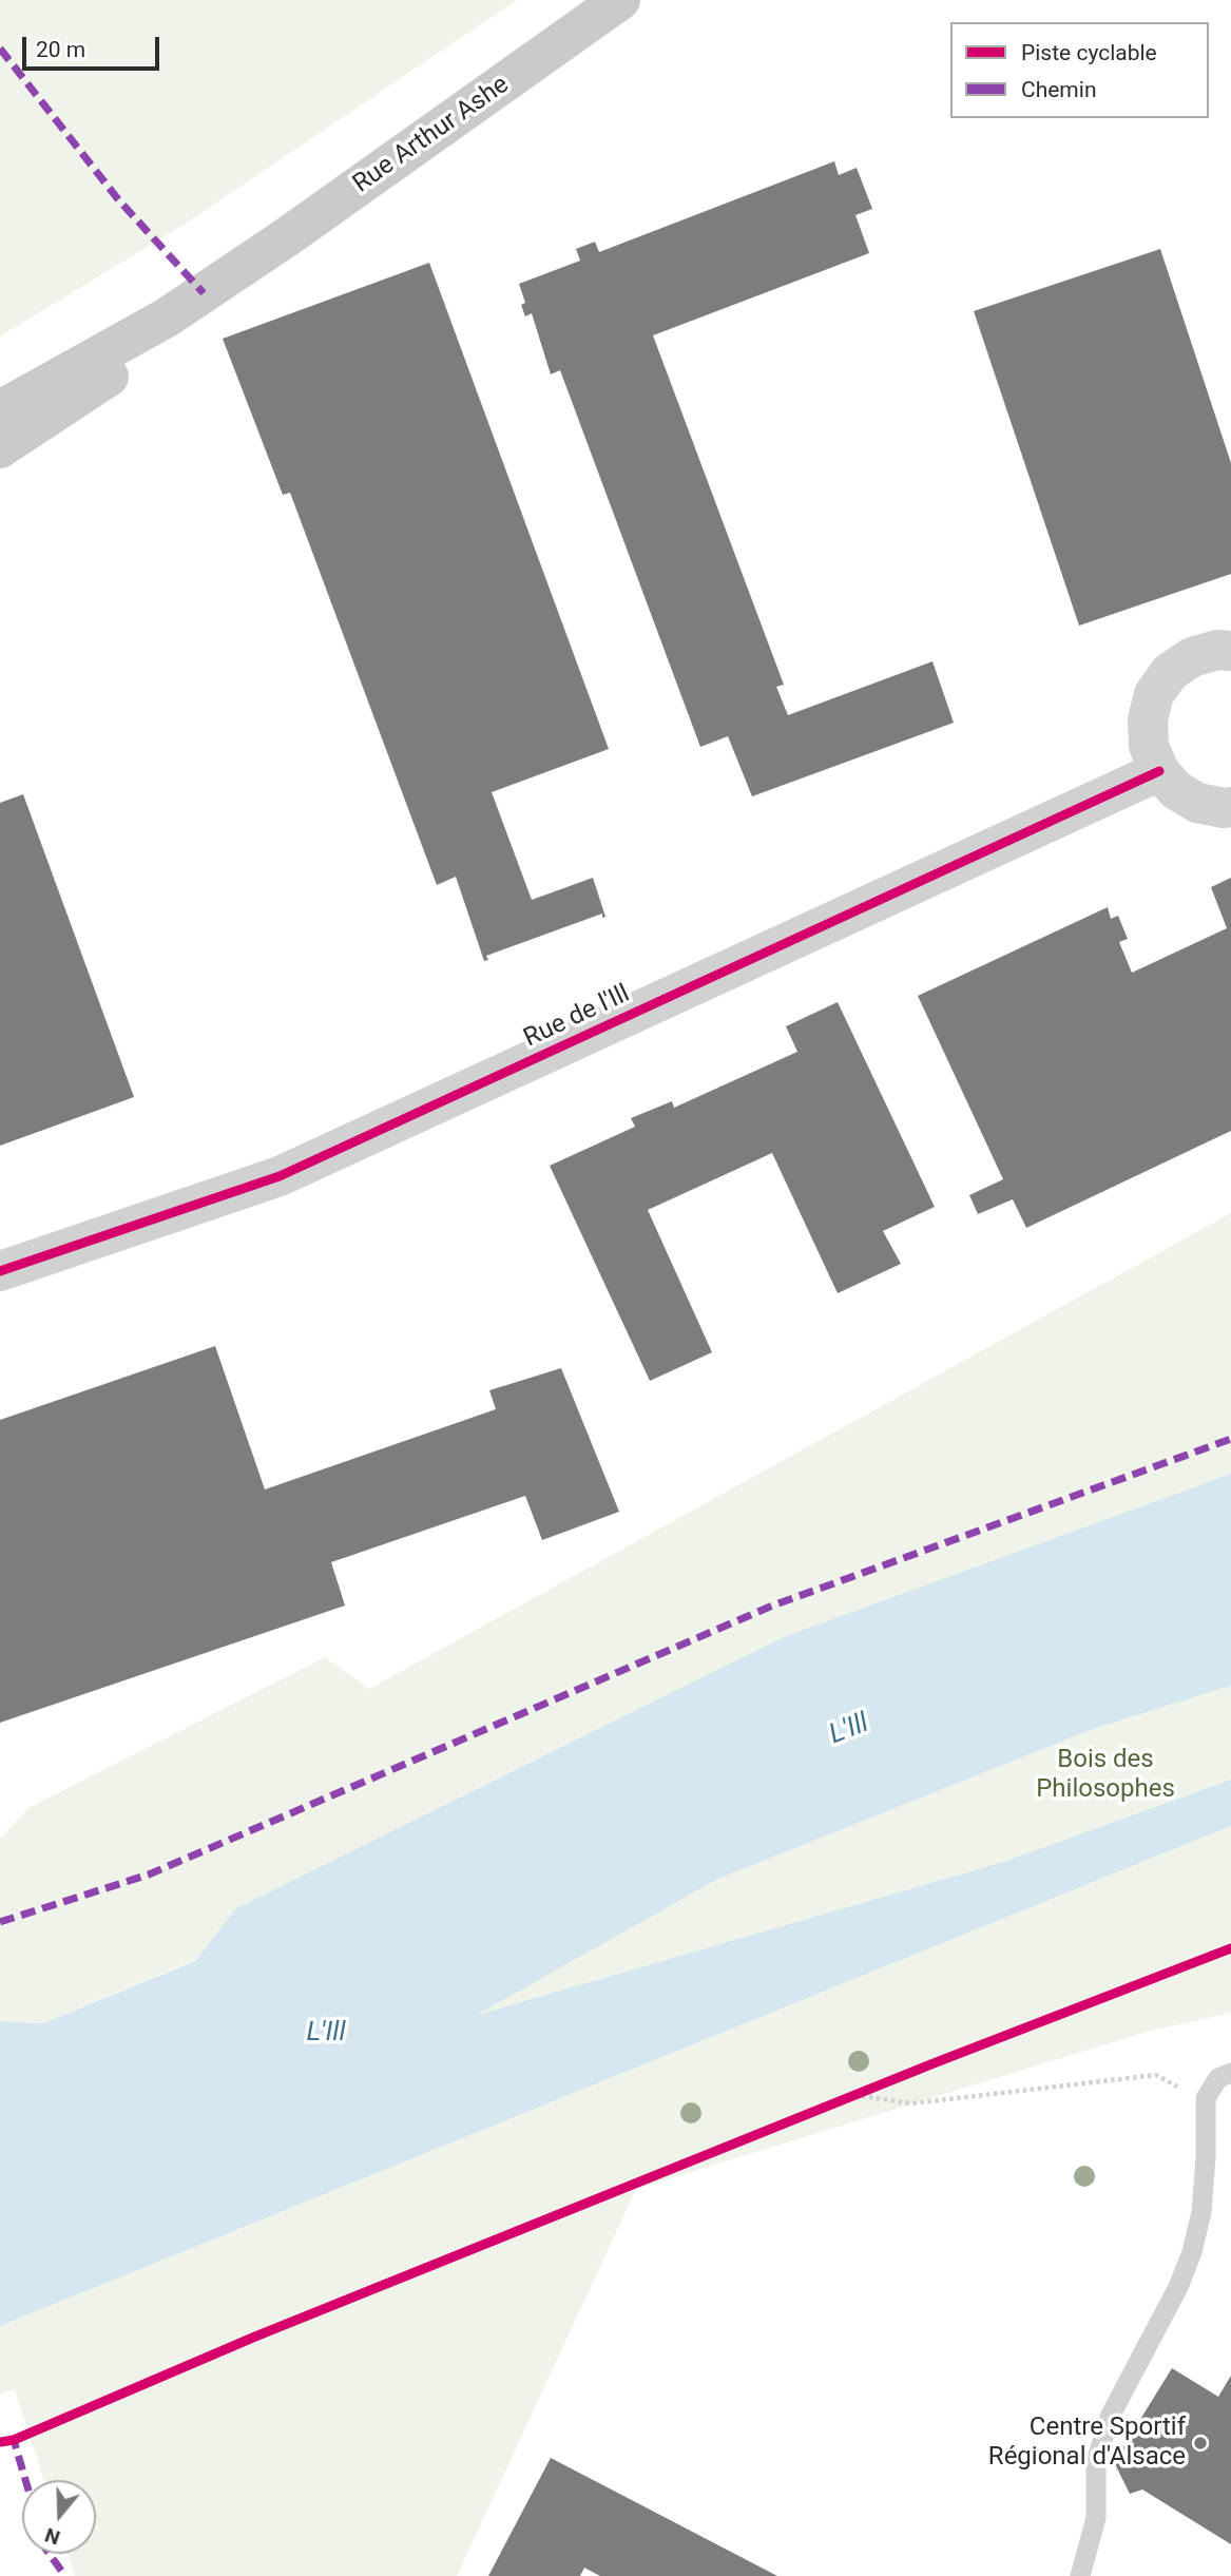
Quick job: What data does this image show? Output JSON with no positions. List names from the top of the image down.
{
  "streets": {
    "main road": ["Rue Arthur Ashe"],
    "street": ["Rue de l'Ill"]
  },
  "water": ["L'Ill"],
  "parks": ["Bois des Philosophes"],
  "places": ["Centre Sportif Régional d'Alsace"],
  "legend": ["Piste cyclable", "Chemin"],
  "scale_bar": "20 m",
  "north": "bottom"
}
